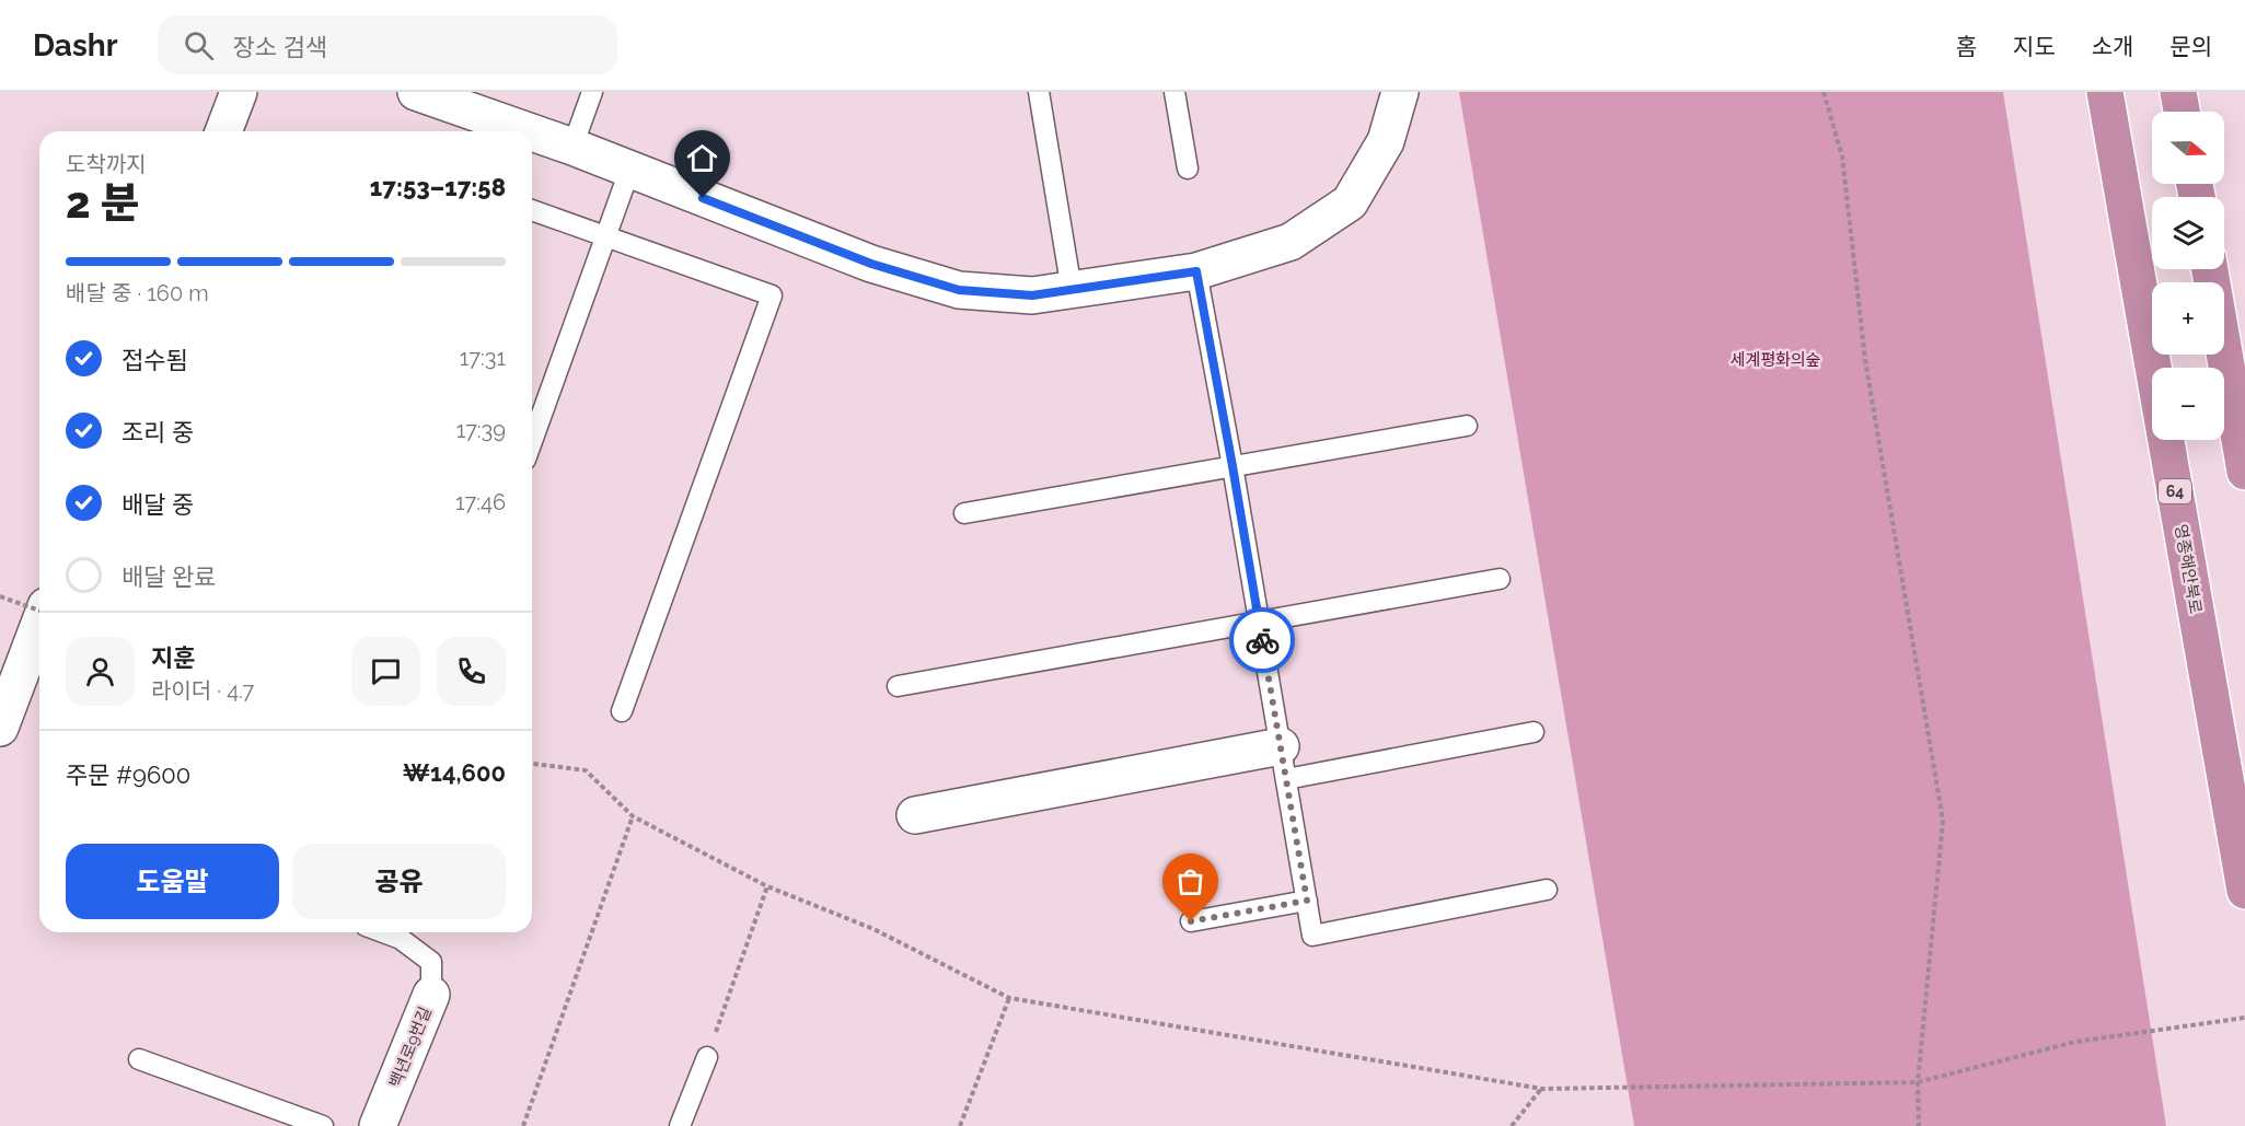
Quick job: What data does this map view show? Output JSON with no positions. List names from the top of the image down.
{
  "streets": {
    "highway": ["64", "영종해안북로"],
    "street": ["백년로9번길"]
  },
  "parks": ["세계평화의숲"],
  "north": "right",
  "page": {
    "header": "Dashr",
    "search": "장소 검색",
    "nav": [
      "홈",
      "지도",
      "소개",
      "문의"
    ],
    "map_buttons": ["+", "−"],
    "heading": ["2 분", "도착까지", "17:53–17:58"],
    "panel": [
      "지훈",
      "라이더 · 4.7",
      "주문 #9600",
      "₩14,600"
    ],
    "bar": "배달 중 · 160 m",
    "list": [
      ["접수됨", "17:31"],
      ["조리 중", "17:39"],
      ["배달 중", "17:46"],
      "배달 완료"
    ],
    "buttons": ["도움말", "공유"]
  }
}
